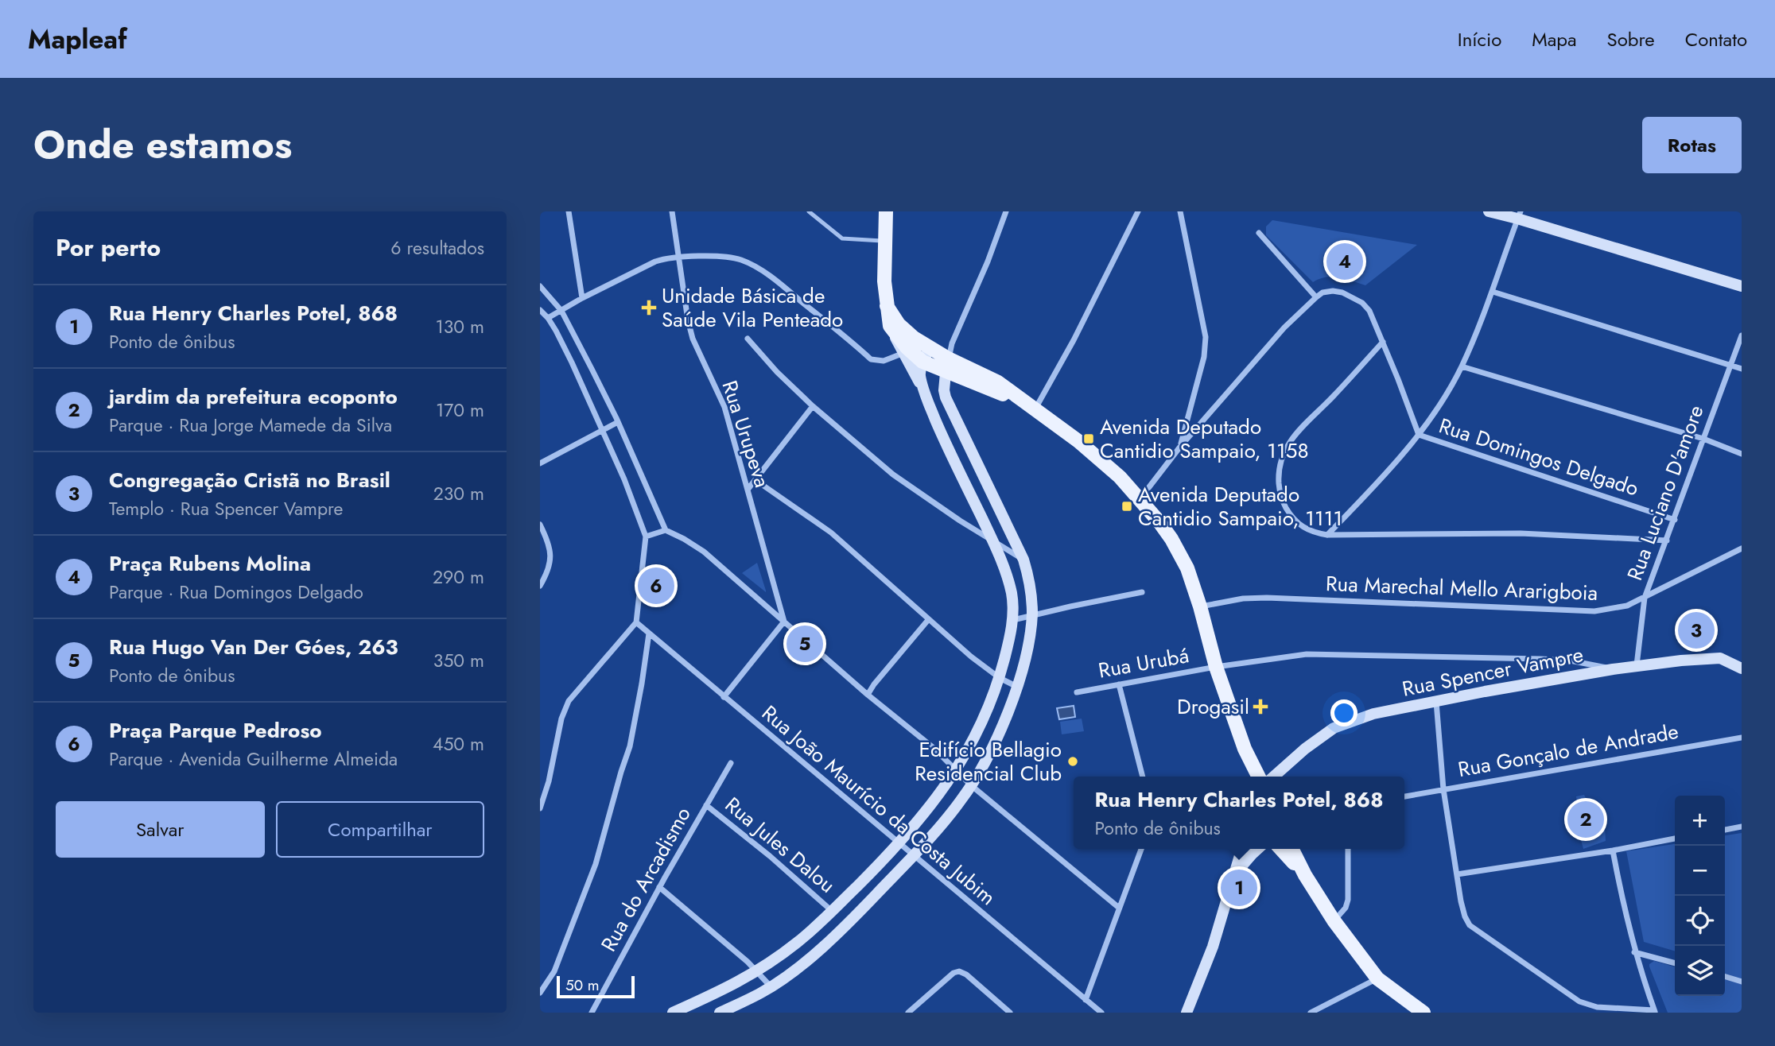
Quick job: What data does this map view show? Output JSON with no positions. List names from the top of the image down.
{
  "streets": {
    "main road": ["Rua Spencer Vampre"],
    "street": [
      "Rua Urupeva",
      "Rua Domingos Delgado",
      "Rua Luciano D'amore",
      "Rua Marechal Mello Ararigboia",
      "Rua Urubá",
      "Rua Gonçalo de Andrade",
      "Rua João Maurício da Costa Jubim",
      "Rua Jules Dalou",
      "Rua do Arcadismo"
    ]
  },
  "crossings": [
    ["Rua Domingos Delgado", "Rua Luciano D'amore"],
    ["Rua Luciano D'amore", "Rua Marechal Mello Ararigboia"],
    ["Rua Luciano D'amore", "Rua Spencer Vampre"],
    ["Rua Urubá", "Rua Spencer Vampre"],
    ["Rua Jules Dalou", "Rua do Arcadismo"]
  ],
  "places": {
    "health": ["Unidade Básica de Saúde Vila Penteado", "Drogasil"],
    "transit": ["Avenida Deputado Cantidio Sampaio, 1158", "Avenida Deputado Cantidio Sampaio, 1111"],
    "other": ["Edifício Bellagio Residencial Club"]
  },
  "scale_bar": "50 m",
  "page": {
    "header": "Mapleaf",
    "nav": [
      "Início",
      "Mapa",
      "Sobre",
      "Contato"
    ],
    "title": "Onde estamos",
    "buttons": [
      "Rotas",
      ["Salvar", "Compartilhar"]
    ],
    "heading": ["Por perto", "6 resultados"],
    "pins": [
      "4",
      "6",
      "3",
      "5",
      "2",
      "1"
    ],
    "list": [
      {
        "mark": "1",
        "name": "Rua Henry Charles Potel, 868",
        "note": "Ponto de ônibus",
        "value": "130 m"
      },
      {
        "mark": "2",
        "name": "jardim da prefeitura ecoponto",
        "note": "Parque · Rua Jorge Mamede da Silva",
        "value": "170 m"
      },
      {
        "mark": "3",
        "name": "Congregação Cristã no Brasil",
        "note": "Templo · Rua Spencer Vampre",
        "value": "230 m"
      },
      {
        "mark": "4",
        "name": "Praça Rubens Molina",
        "note": "Parque · Rua Domingos Delgado",
        "value": "290 m"
      },
      {
        "mark": "5",
        "name": "Rua Hugo Van Der Góes, 263",
        "note": "Ponto de ônibus",
        "value": "350 m"
      },
      {
        "mark": "6",
        "name": "Praça Parque Pedroso",
        "note": "Parque · Avenida Guilherme Almeida",
        "value": "450 m"
      }
    ],
    "popup": ["Rua Henry Charles Potel, 868", "Ponto de ônibus"],
    "map_buttons": ["+", "−"],
    "scale": "50 m"
  }
}
